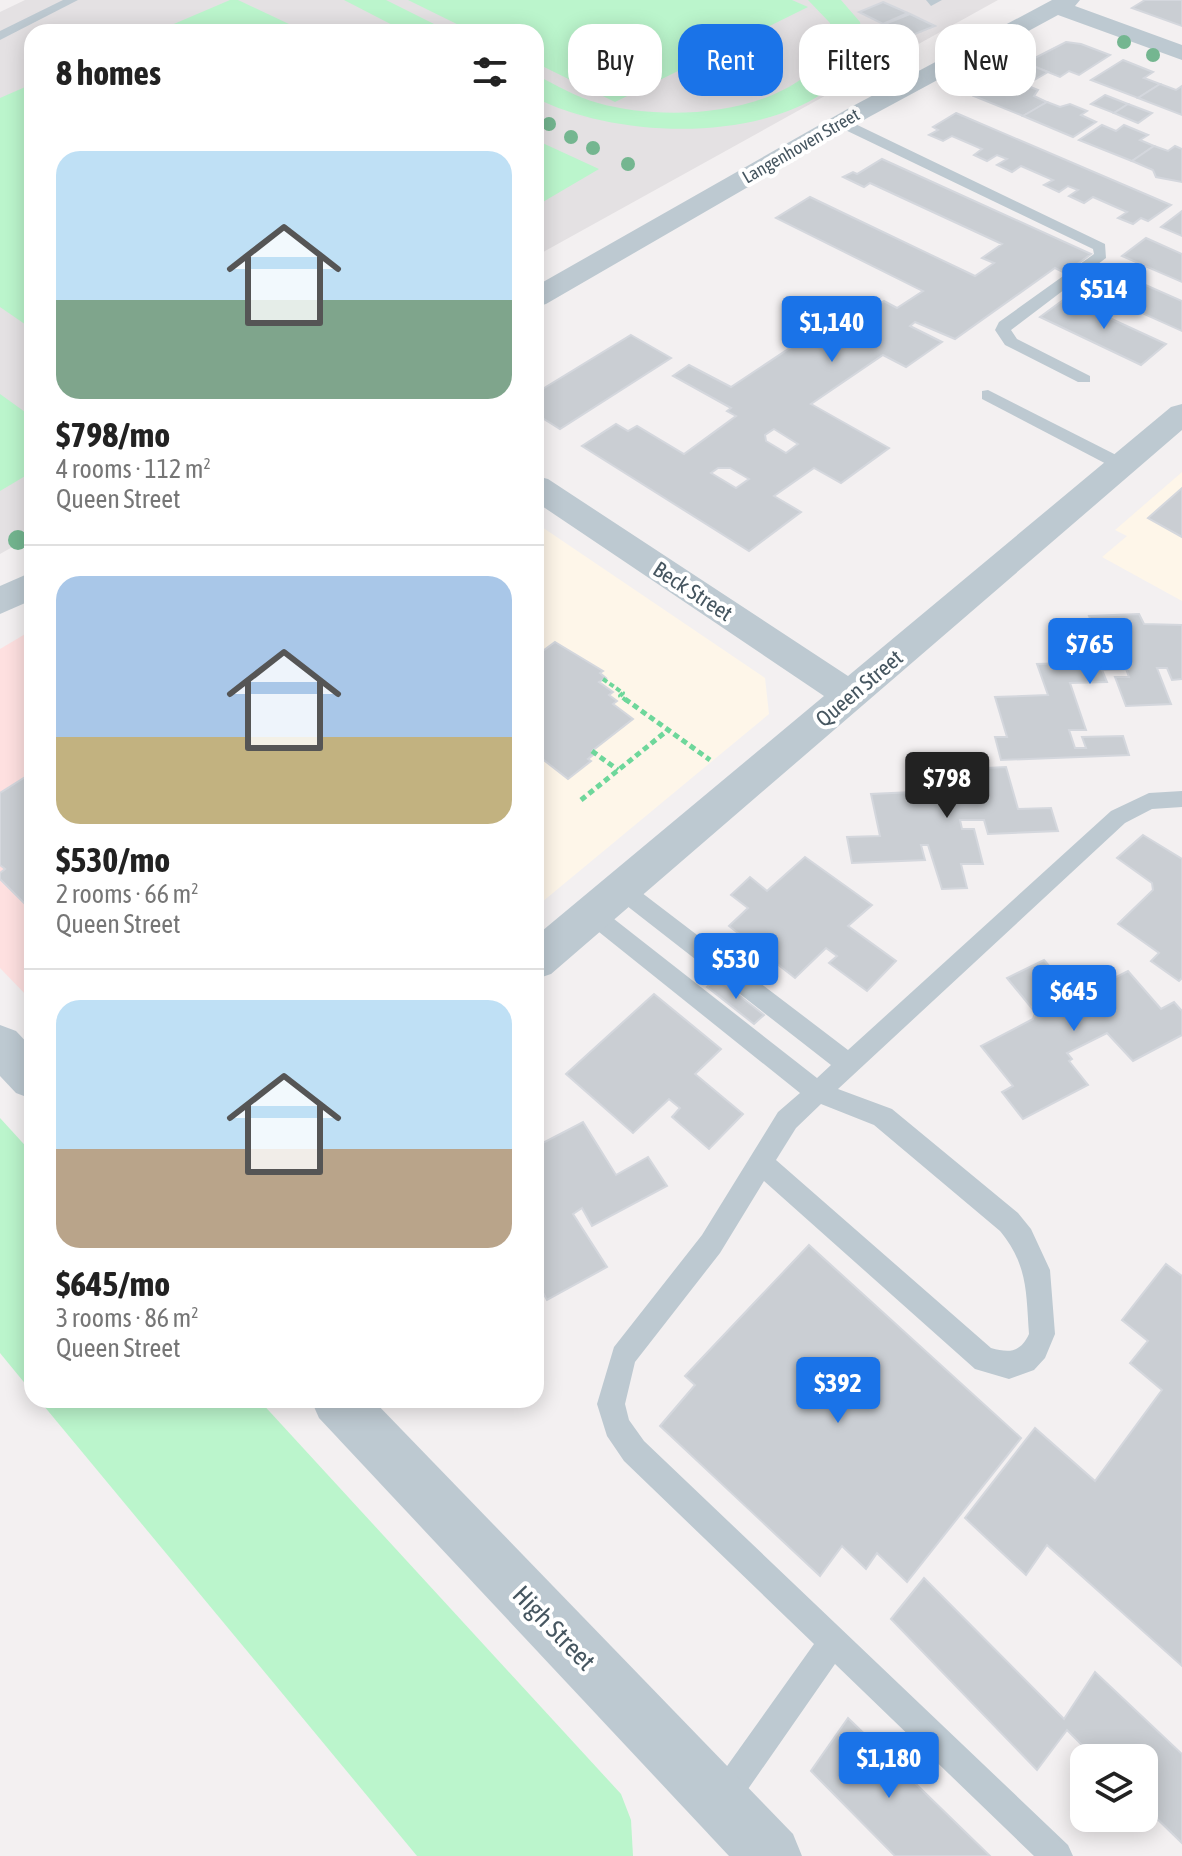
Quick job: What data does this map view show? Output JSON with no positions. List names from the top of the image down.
{
  "streets": {
    "street": [
      "Langenhoven Street",
      "Beck Street",
      "Queen Street",
      "High Street"
    ]
  },
  "crossings": [
    ["Beck Street", "Queen Street"]
  ],
  "page": {
    "chip": [
      "Buy",
      "Rent",
      "Filters",
      "New"
    ],
    "heading": "8 homes",
    "list": [
      {
        "name": "$798/mo",
        "note": "4 rooms · 112 m² · Queen Street"
      },
      {
        "name": "$530/mo",
        "note": "2 rooms · 66 m² · Queen Street"
      },
      {
        "name": "$645/mo",
        "note": "3 rooms · 86 m² · Queen Street"
      }
    ],
    "price": [
      "$514",
      "$1,140",
      "$765",
      "$798",
      "$530",
      "$645",
      "$392",
      "$1,180"
    ]
  }
}
